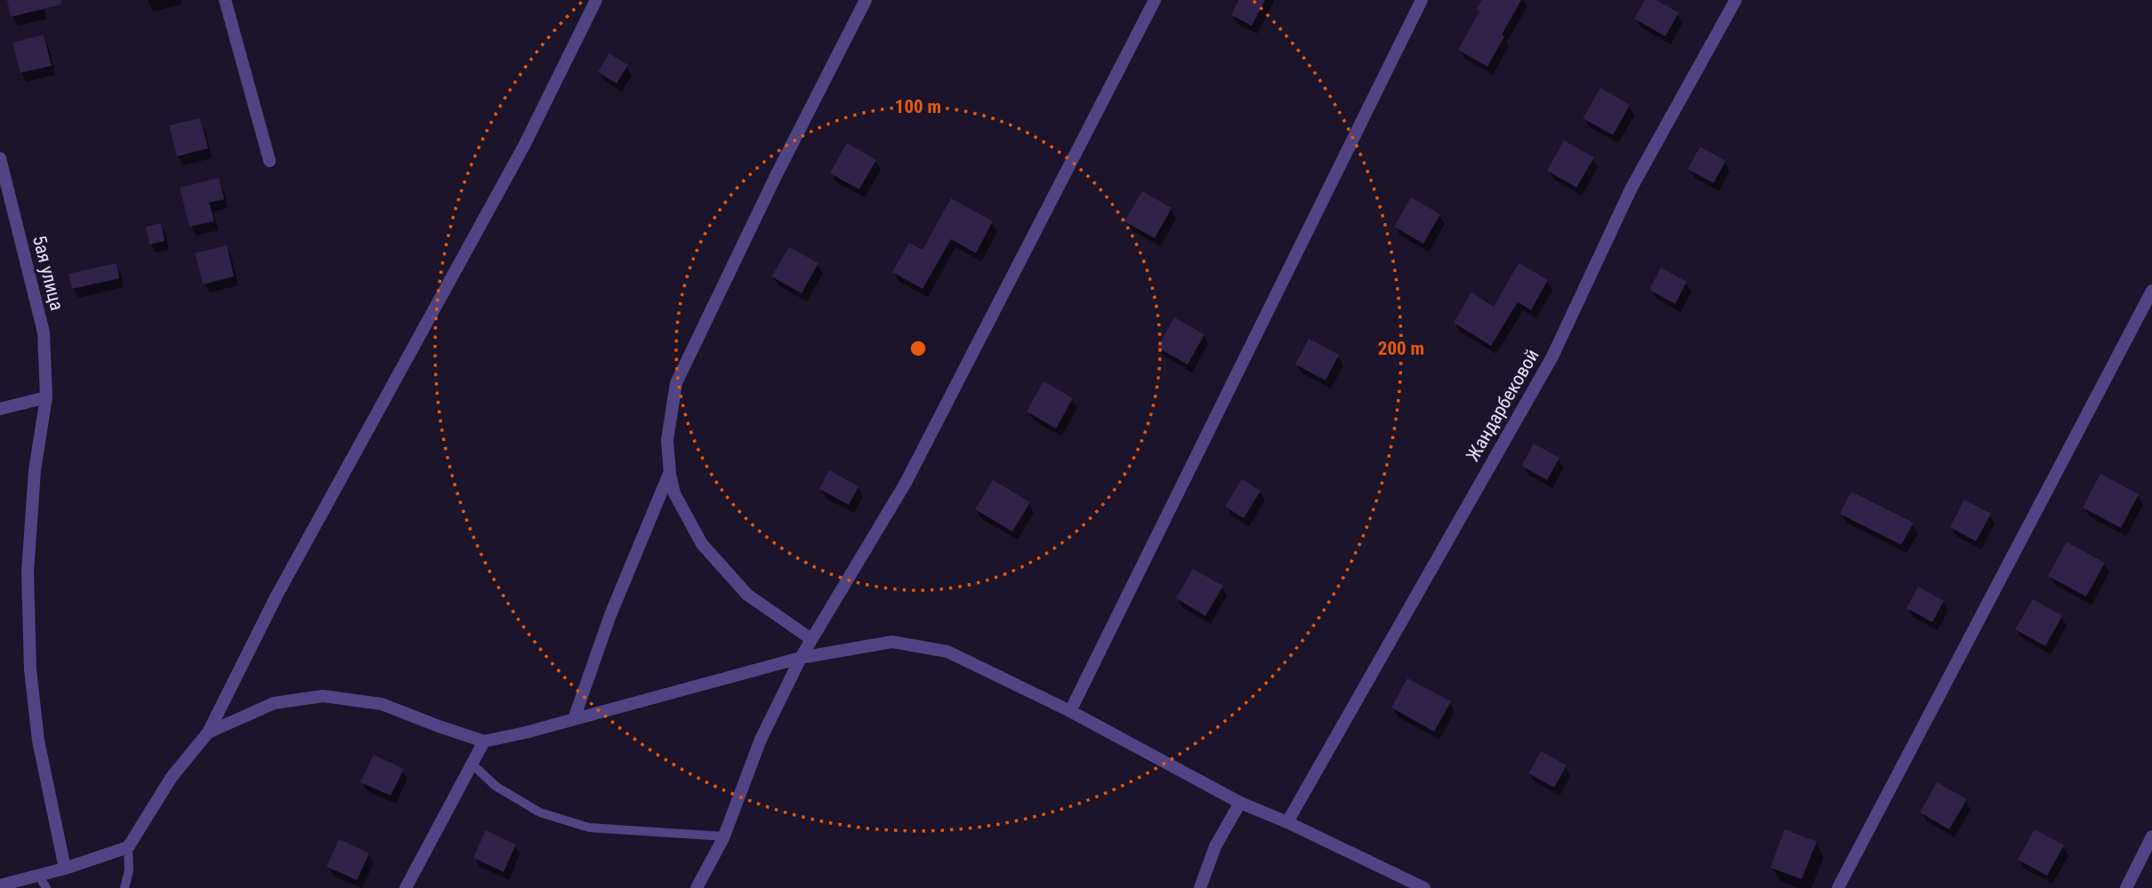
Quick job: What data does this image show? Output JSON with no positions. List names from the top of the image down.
{
  "streets": {
    "street": ["5ая улица", "Жандарбековой"]
  },
  "rings": ["100 m", "200 m"]
}
